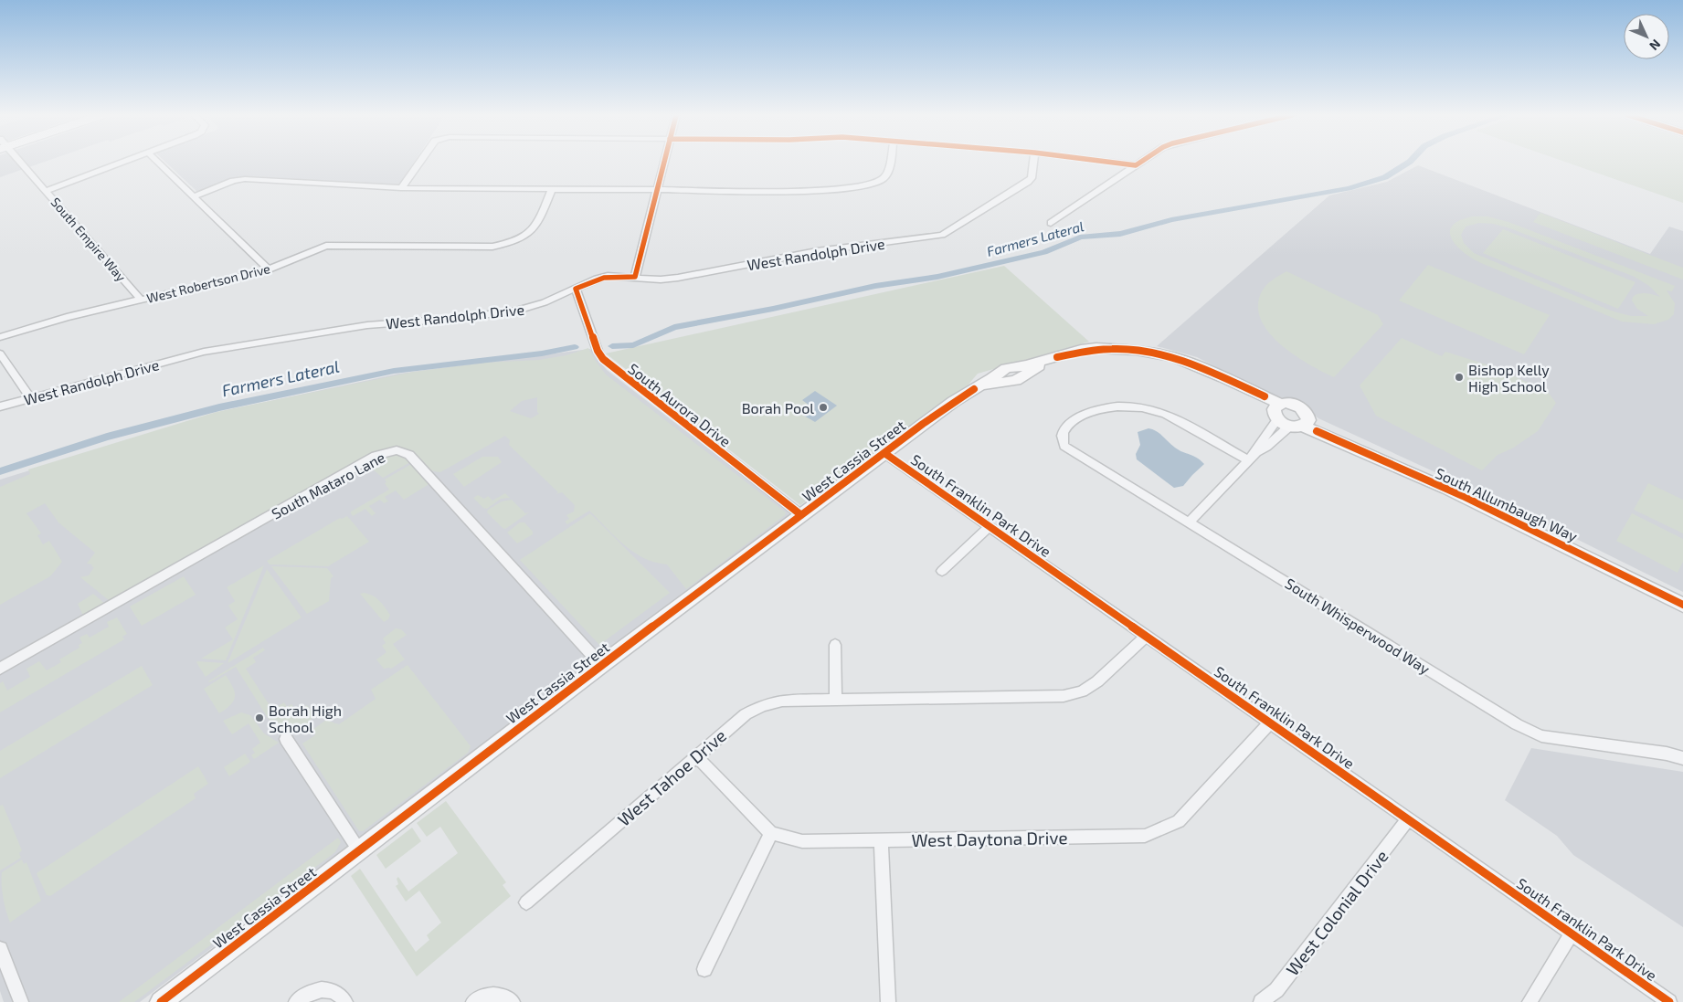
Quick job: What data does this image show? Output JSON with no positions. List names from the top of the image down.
{
  "streets": {
    "street": [
      "South Empire Way",
      "West Randolph Drive",
      "West Robertson Drive",
      "South Aurora Drive",
      "West Cassia Street",
      "South Mataro Lane",
      "South Allumbaugh Way",
      "South Franklin Park Drive",
      "South Whisperwood Way",
      "West Tahoe Drive",
      "West Daytona Drive",
      "West Colonial Drive"
    ]
  },
  "crossings": [
    ["South Empire Way", "West Robertson Drive"],
    ["West Randolph Drive", "South Aurora Drive"],
    ["South Aurora Drive", "West Cassia Street"],
    ["West Cassia Street", "South Mataro Lane"],
    ["West Cassia Street", "South Allumbaugh Way"],
    ["West Cassia Street", "South Franklin Park Drive"],
    ["South Franklin Park Drive", "West Tahoe Drive"],
    ["South Franklin Park Drive", "West Daytona Drive"],
    ["South Franklin Park Drive", "West Colonial Drive"]
  ],
  "water": ["Farmers Lateral"],
  "places": ["Bishop Kelly High School", "Borah Pool", "Borah High School"],
  "north": "bottom right"
}
